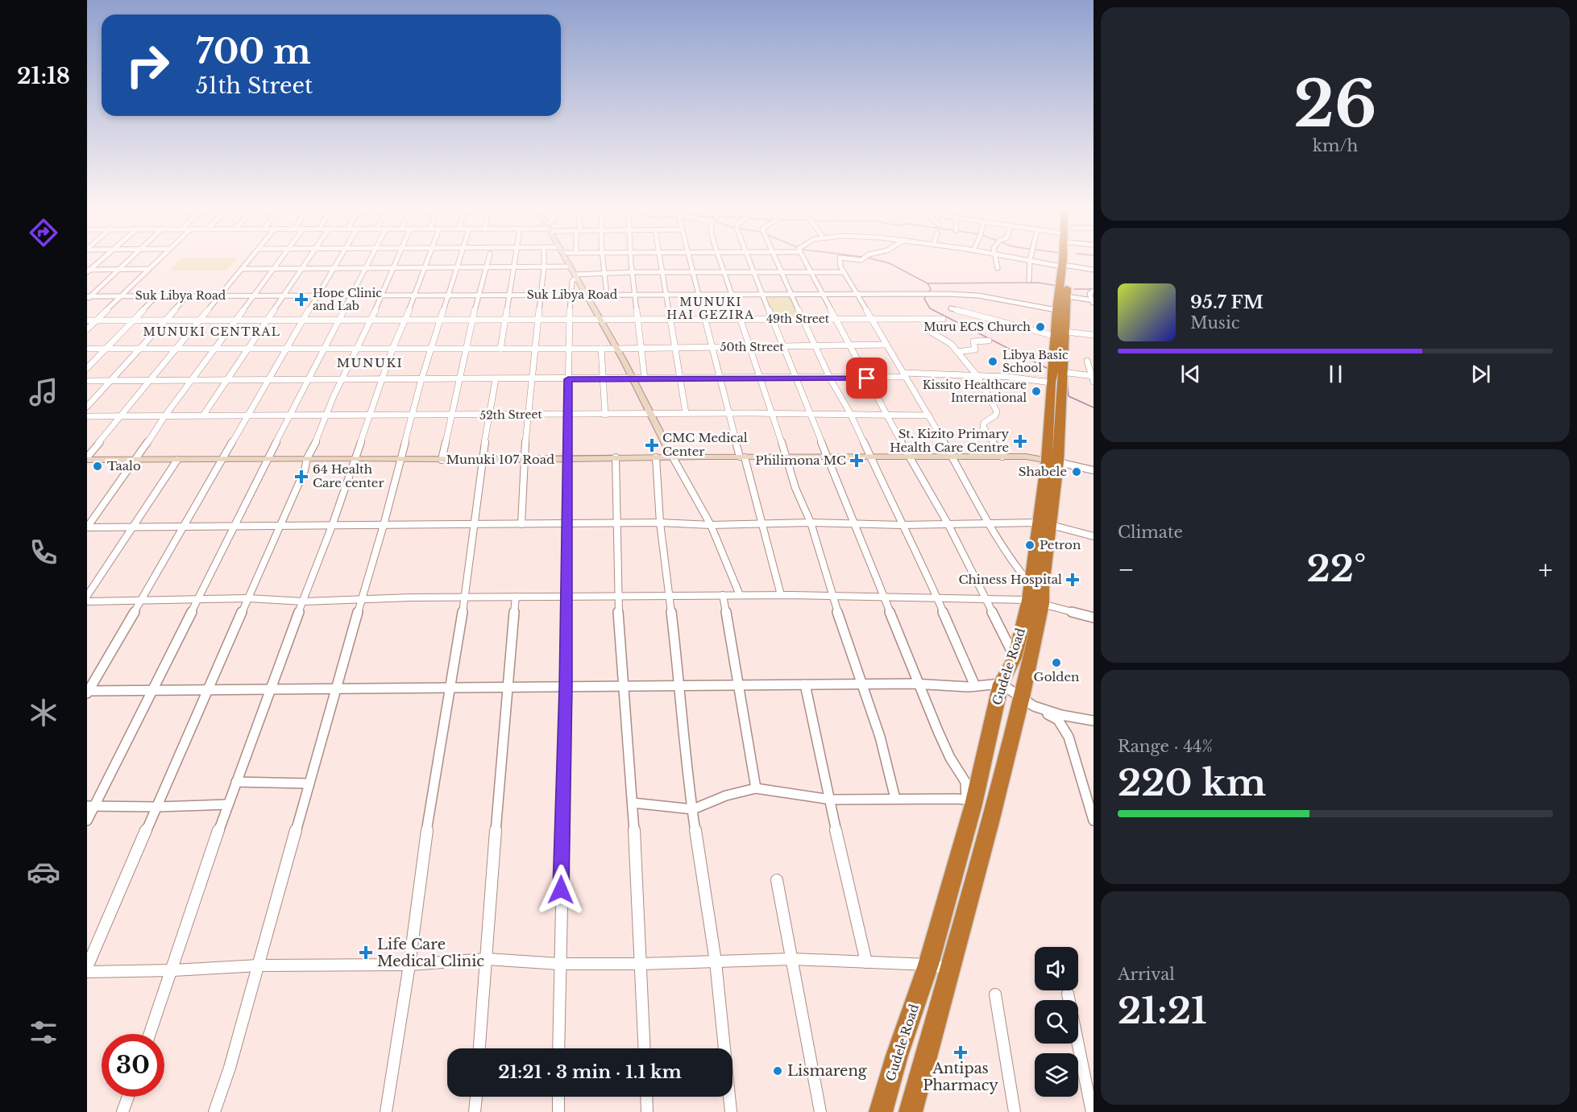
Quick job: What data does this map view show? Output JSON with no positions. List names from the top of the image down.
{
  "streets": {
    "highway": ["Gudele Road"],
    "main road": ["Munuki 107 Road"],
    "street": [
      "Suk Libya Road",
      "49th Street",
      "50th Street",
      "52th Street"
    ]
  },
  "crossings": [
    ["Suk Libya Road", "Gudele Road"],
    ["Munuki 107 Road", "Gudele Road"]
  ],
  "districts": ["MUNUKI HAI GEZIRA", "MUNUKI CENTRAL", "MUNUKI"],
  "places": {
    "health": [
      "Hope Clinic and Lab",
      "St. Kizito Primary Health Care Centre",
      "CMC Medical Center",
      "Philimona MC",
      "64 Health Care center",
      "Chiness Hospital",
      "Life Care Medical Clinic",
      "Antipas Pharmacy"
    ],
    "other": [
      "Muru ECS Church",
      "Libya Basic School",
      "Kissito Healthcare International",
      "Taalo",
      "Shabele",
      "Petron",
      "Golden",
      "Lismareng"
    ]
  },
  "page": {
    "tabs": "21:18",
    "tile": [
      ["26", "km/h"],
      "Climate",
      ["Range · 44%", "220 km"],
      ["Arrival", "21:21"]
    ],
    "turn": ["700 m", "51th Street"],
    "song": ["95.7 FM", "Music"],
    "heat": ["−", "22°", "+"],
    "limit": "30",
    "trip": "21:21 · 3 min · 1.1 km"
  }
}
